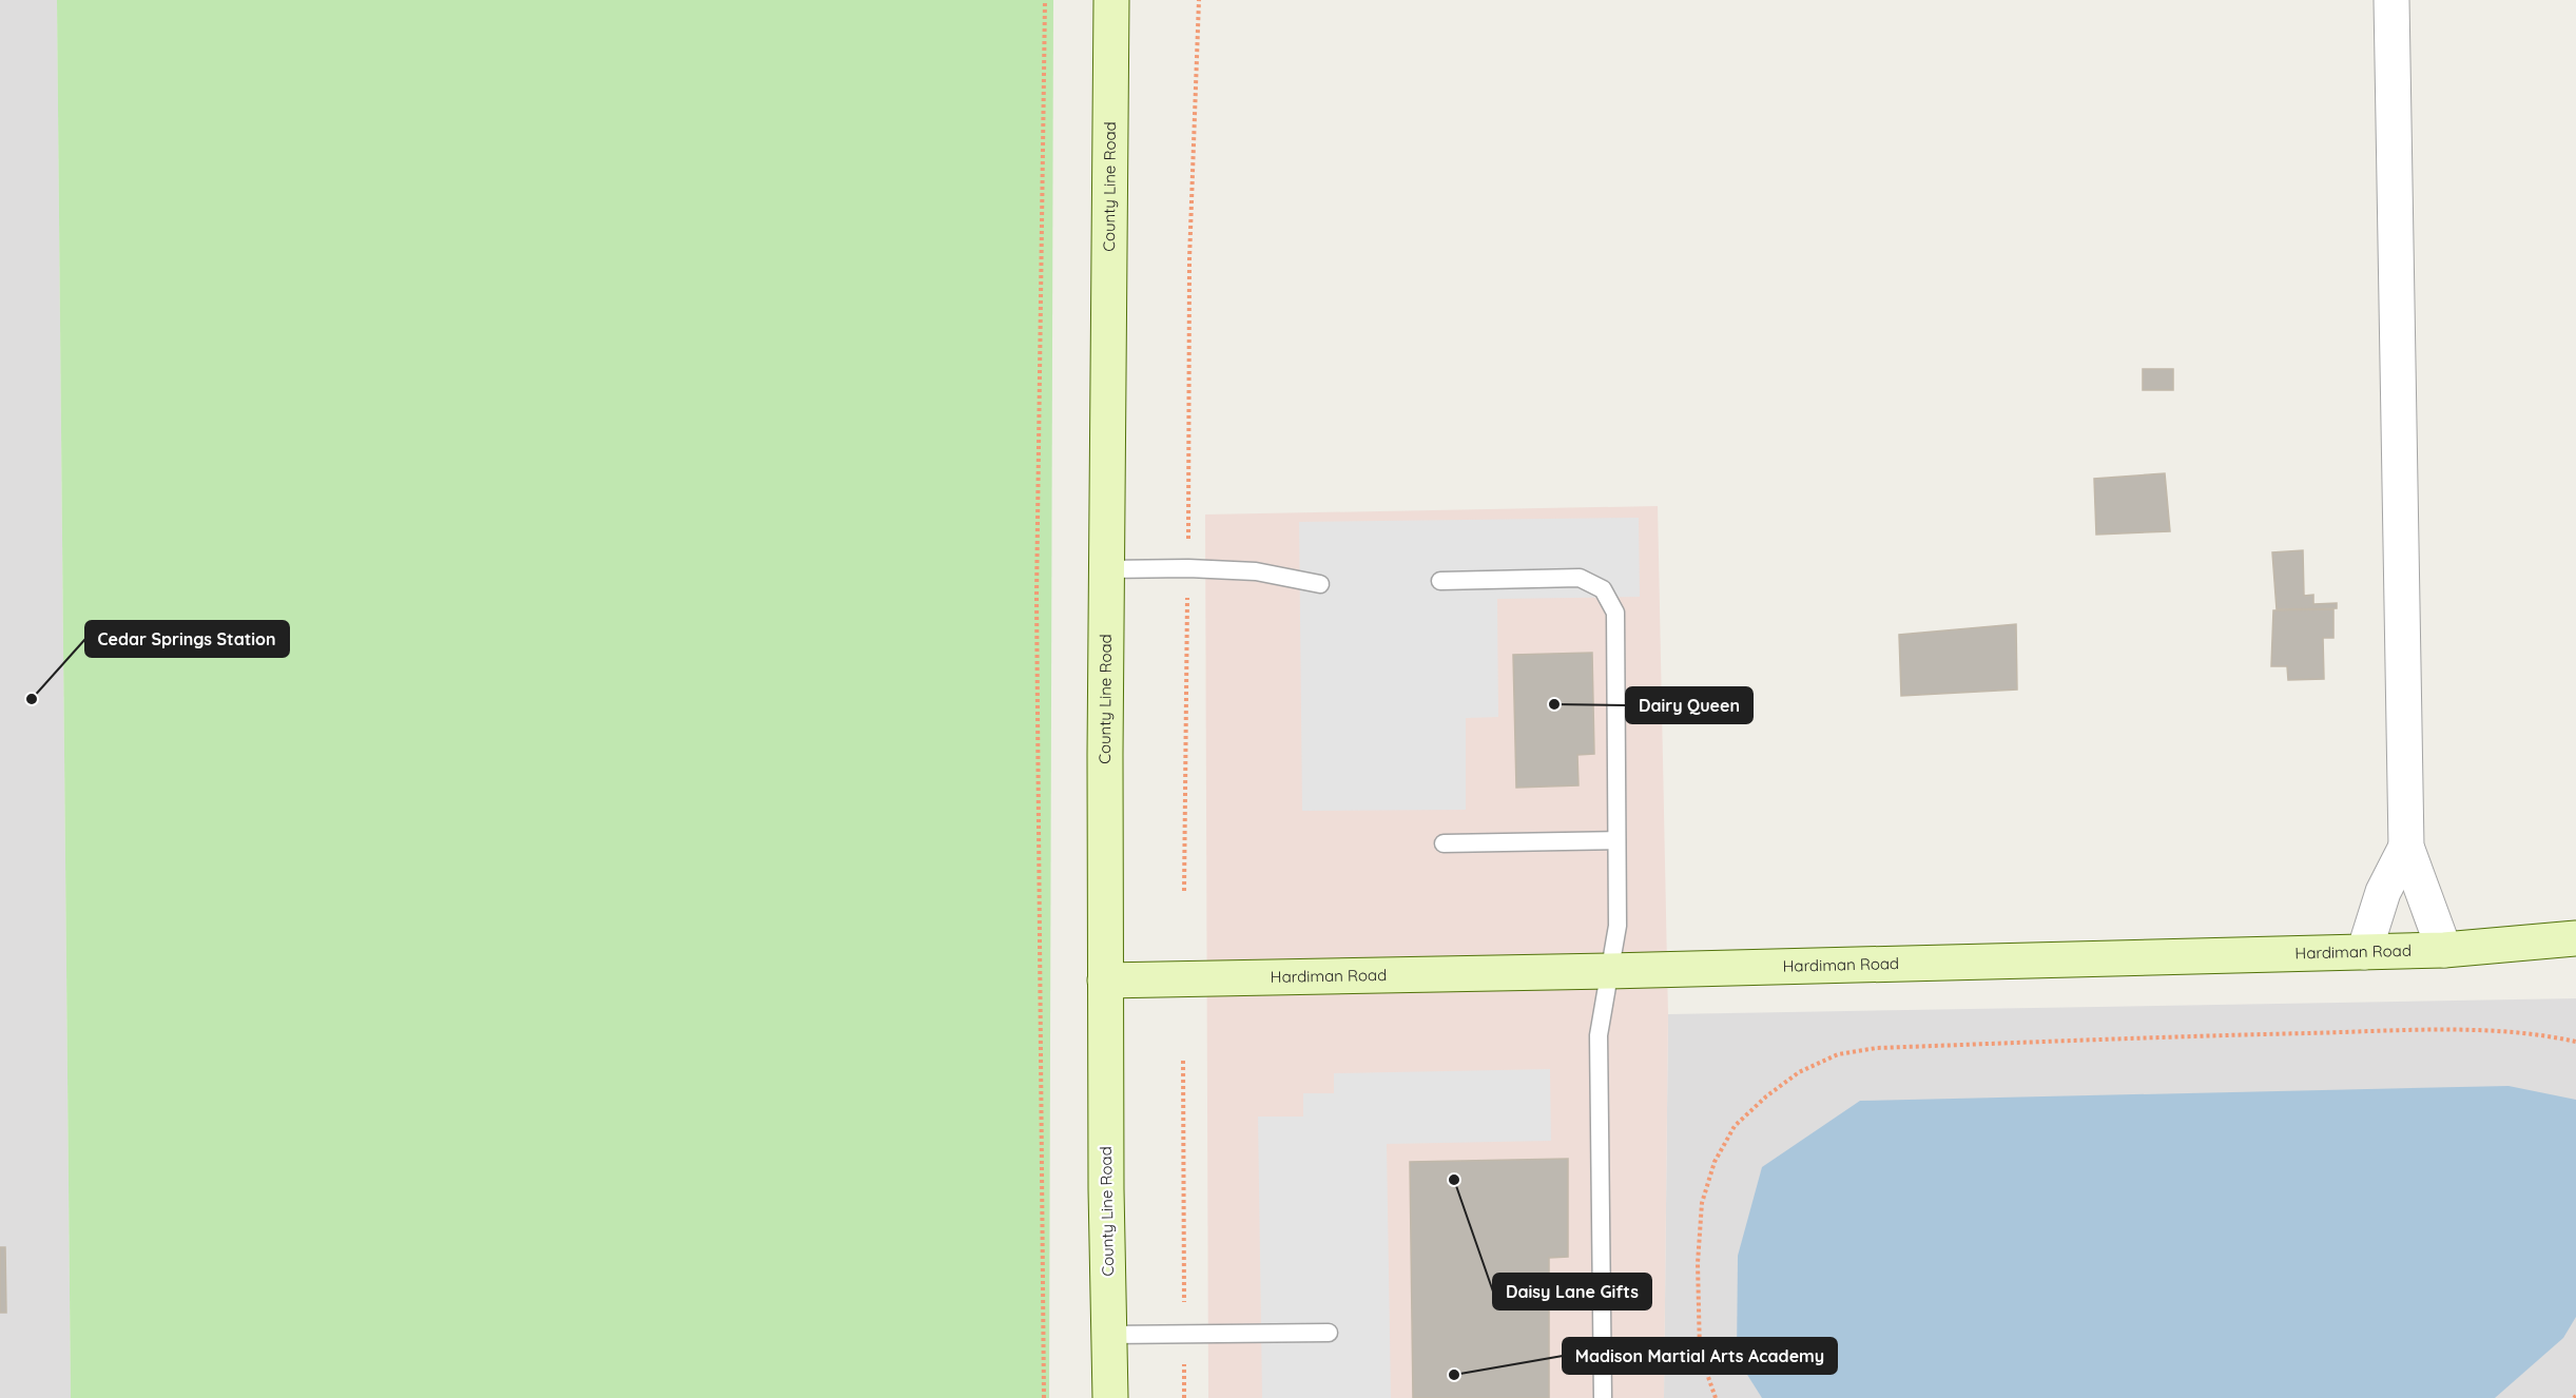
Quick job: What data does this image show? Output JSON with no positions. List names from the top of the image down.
{
  "streets": {
    "street": ["County Line Road", "Hardiman Road"]
  },
  "crossings": [
    ["County Line Road", "Hardiman Road"]
  ],
  "places": [
    "Cedar Springs Station",
    "Dairy Queen",
    "Daisy Lane Gifts",
    "Madison Martial Arts Academy"
  ]
}
